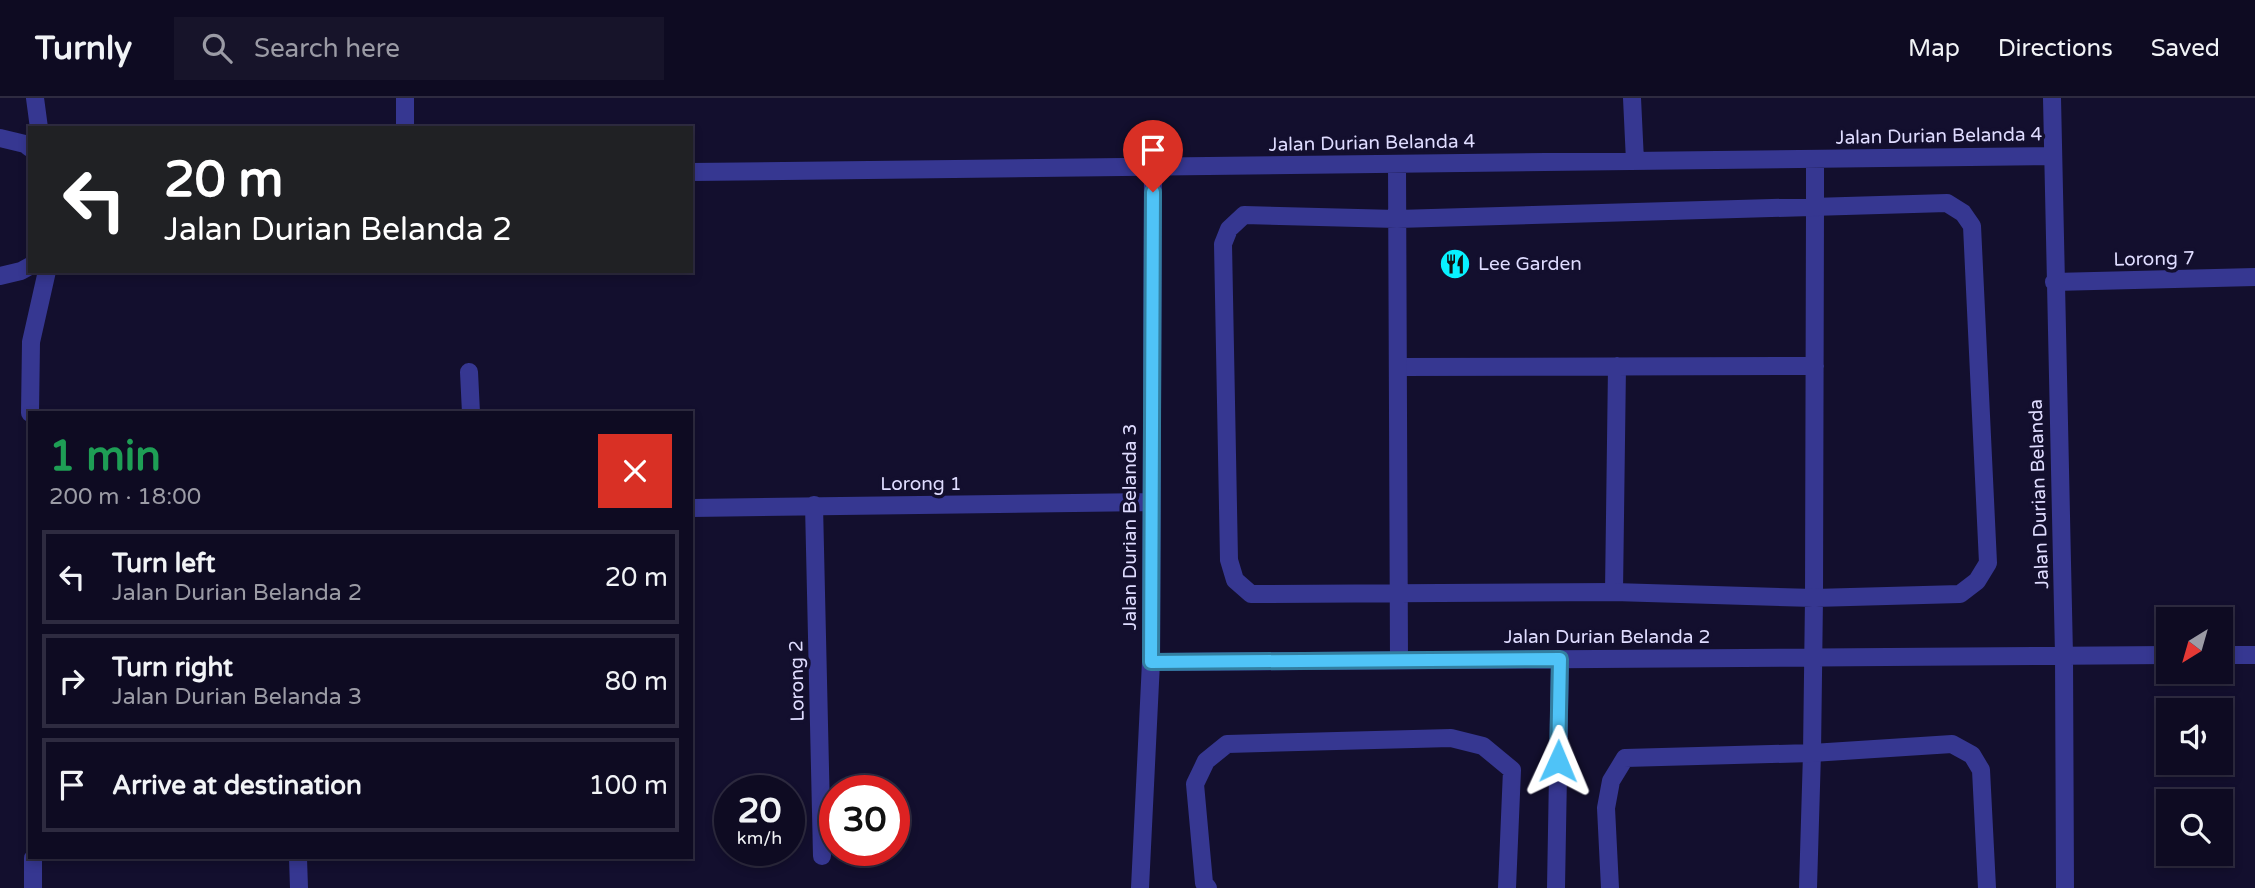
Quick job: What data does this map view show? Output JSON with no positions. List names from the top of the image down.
{
  "streets": {
    "street": [
      "Jalan Durian Belanda 4",
      "Lorong 7",
      "Lorong 1",
      "Jalan Durian Belanda",
      "Jalan Durian Belanda 3",
      "Jalan Durian Belanda 2",
      "Lorong 2"
    ]
  },
  "crossings": [
    ["Jalan Durian Belanda 4", "Jalan Durian Belanda"],
    ["Jalan Durian Belanda 4", "Jalan Durian Belanda 3"],
    ["Lorong 7", "Jalan Durian Belanda"],
    ["Lorong 1", "Jalan Durian Belanda 3"],
    ["Lorong 1", "Lorong 2"],
    ["Jalan Durian Belanda", "Jalan Durian Belanda 2"],
    ["Jalan Durian Belanda 3", "Jalan Durian Belanda 2"]
  ],
  "places": {
    "restaurant": ["Lee Garden"]
  },
  "north": "bottom left",
  "page": {
    "header": "Turnly",
    "search": "Search here",
    "nav": ["Map", "Directions", "Saved"],
    "turn": ["20 m", "Jalan Durian Belanda 2"],
    "heading": ["1 min", "200 m · 18:00"],
    "list": [
      {
        "name": "Turn left",
        "note": "Jalan Durian Belanda 2",
        "value": "20 m"
      },
      {
        "name": "Turn right",
        "note": "Jalan Durian Belanda 3",
        "value": "80 m"
      },
      {
        "name": "Arrive at destination",
        "value": "100 m"
      }
    ],
    "speed": "20 km/h",
    "limit": "30"
  }
}
